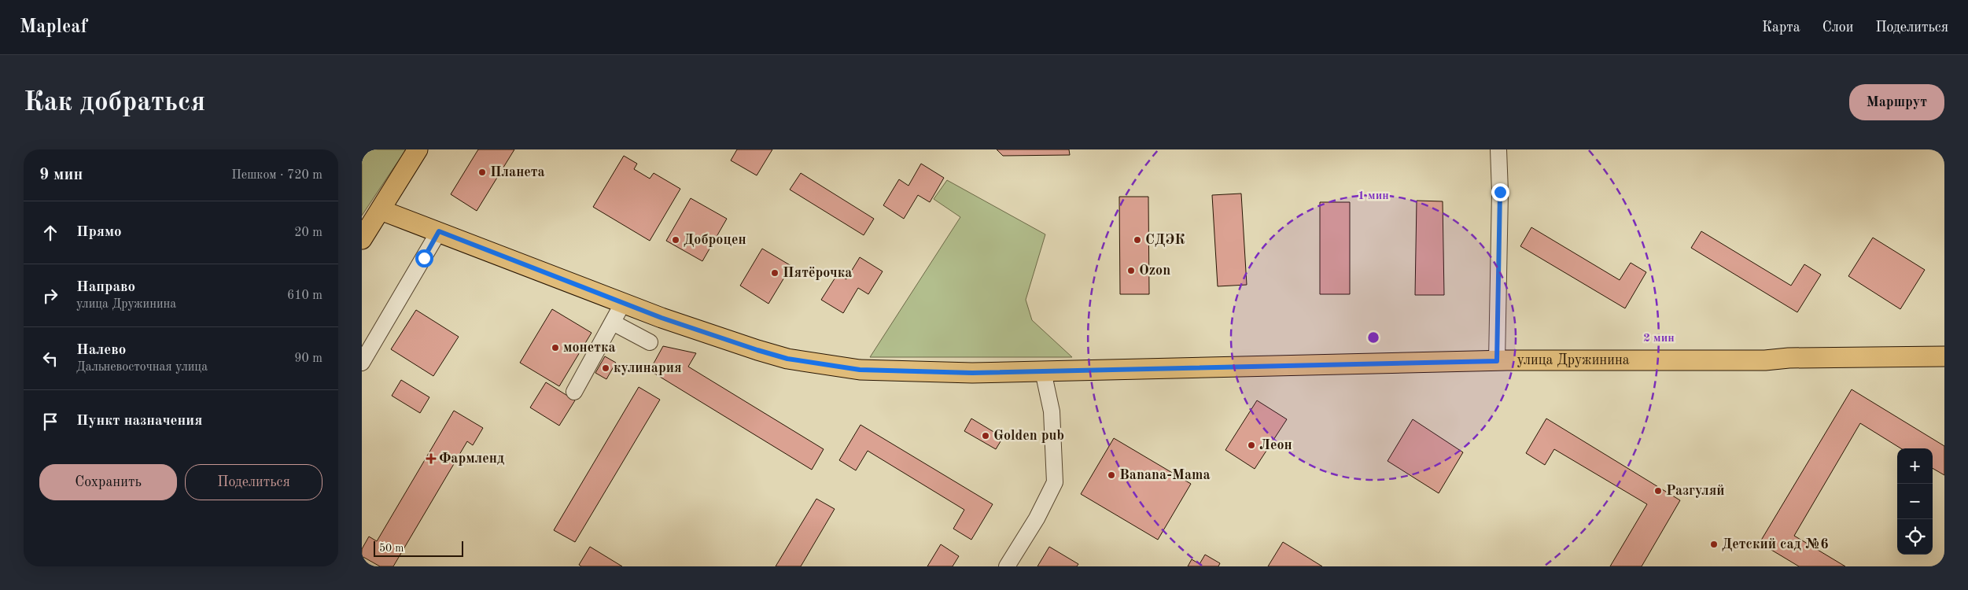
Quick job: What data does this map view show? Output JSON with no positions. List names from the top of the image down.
{
  "streets": {
    "main road": ["улица Дружинина"]
  },
  "places": {
    "other": [
      "Планета",
      "Доброцен",
      "СДЭК",
      "Ozon",
      "Пятёрочка",
      "монетка",
      "кулинария",
      "Golden pub",
      "Леон",
      "Banana-Mama",
      "Разгуляй",
      "Детский сад №6"
    ],
    "health": ["Фармленд"]
  },
  "scale_bar": "50 m",
  "page": {
    "header": "Mapleaf",
    "nav": ["Карта", "Слои", "Поделиться"],
    "buttons": [
      "Маршрут",
      ["Сохранить", "Поделиться"]
    ],
    "title": "Как добраться",
    "heading": ["9 мин", "Пешком · 720 m"],
    "list": [
      ["Прямо", "20 m"],
      ["Направо", "улица Дружинина", "610 m"],
      ["Налево", "Дальневосточная улица", "90 m"],
      "Пункт назначения"
    ],
    "map_buttons": ["+", "−"],
    "scale": "50 m"
  },
  "rings": ["1 мин", "2 мин"]
}
